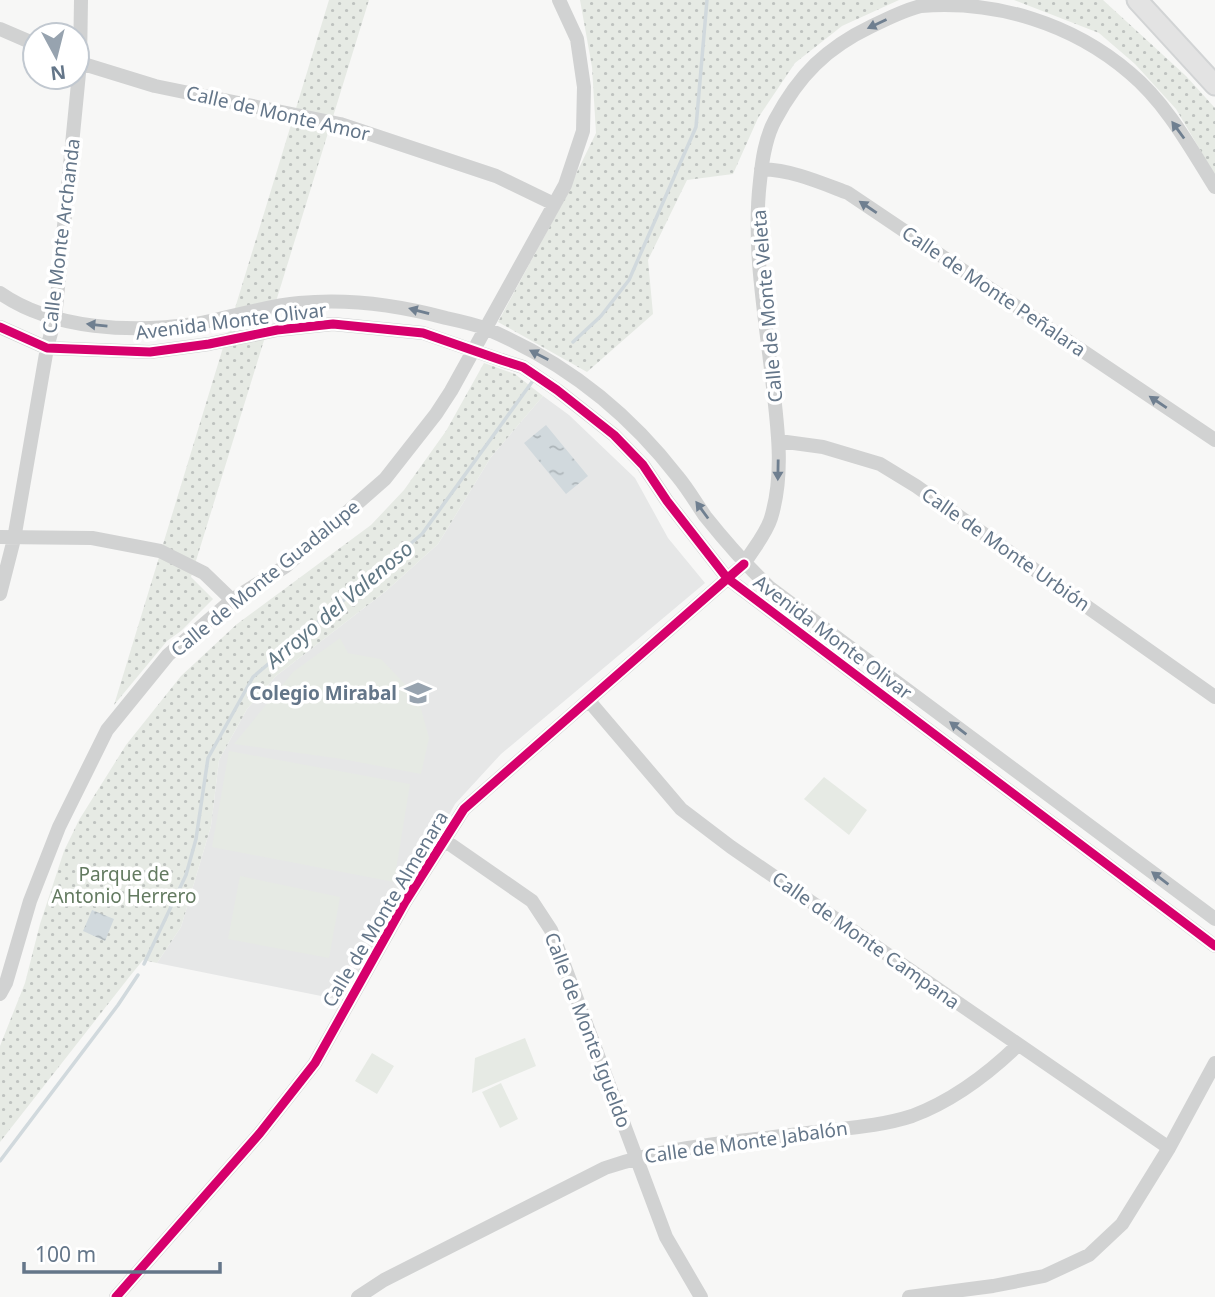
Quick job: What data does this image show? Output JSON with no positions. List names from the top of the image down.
{
  "streets": {
    "street": [
      "Calle de Monte Amor",
      "Calle Monte Archanda",
      "Calle de Monte Peñalara",
      "Calle de Monte Veleta",
      "Avenida Monte Olivar",
      "Calle de Monte Urbión",
      "Calle de Monte Guadalupe",
      "Calle de Monte Almenara",
      "Calle de Monte Campana",
      "Calle de Monte Igueldo",
      "Calle de Monte Jabalón"
    ]
  },
  "crossings": [
    ["Calle de Monte Amor", "Calle de Monte Guadalupe"],
    ["Calle Monte Archanda", "Avenida Monte Olivar"],
    ["Calle de Monte Peñalara", "Calle de Monte Veleta"],
    ["Calle de Monte Veleta", "Avenida Monte Olivar"],
    ["Calle de Monte Veleta", "Calle de Monte Urbión"],
    ["Calle de Monte Veleta", "Calle de Monte Almenara"],
    ["Avenida Monte Olivar", "Calle de Monte Guadalupe"],
    ["Avenida Monte Olivar", "Calle de Monte Almenara"],
    ["Calle de Monte Almenara", "Calle de Monte Campana"],
    ["Calle de Monte Almenara", "Calle de Monte Igueldo"],
    ["Calle de Monte Campana", "Calle de Monte Jabalón"],
    ["Calle de Monte Igueldo", "Calle de Monte Jabalón"]
  ],
  "one_way": ["Calle de Monte Peñalara"],
  "water": ["Arroyo del Valenoso"],
  "parks": ["Parque de Antonio Herrero"],
  "places": {
    "school or university": ["Colegio Mirabal"]
  },
  "scale_bar": "100 m",
  "north": "bottom"
}
